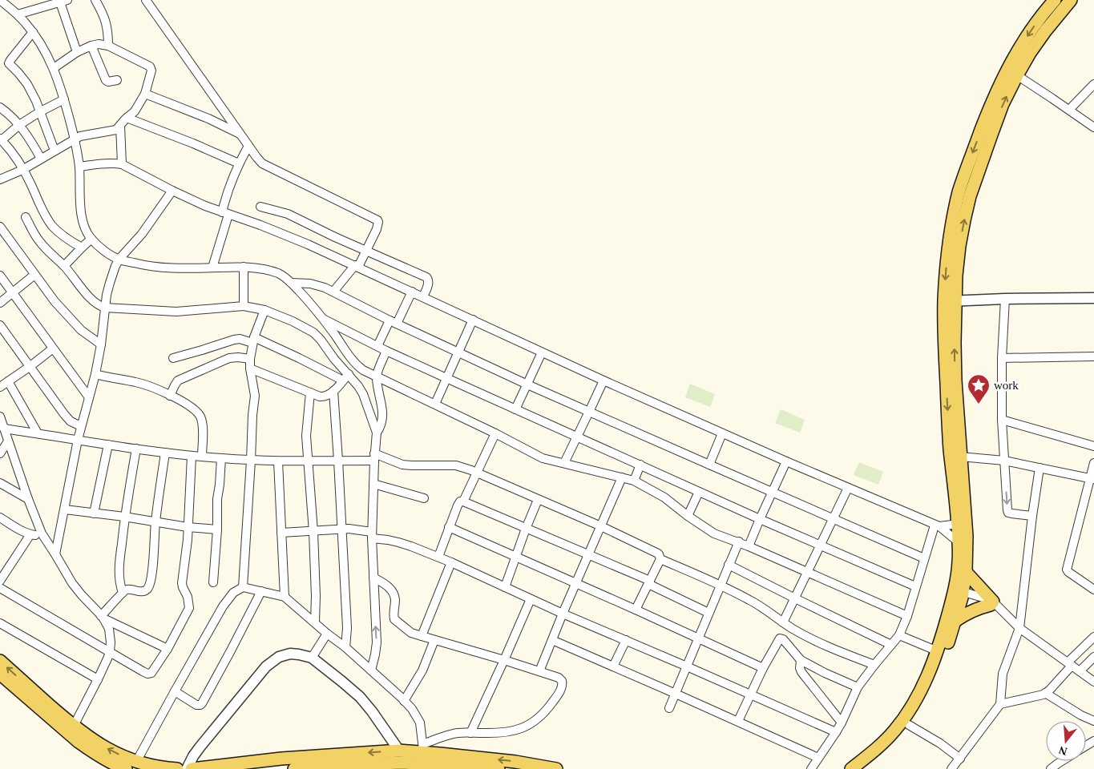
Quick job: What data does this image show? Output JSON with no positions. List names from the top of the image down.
{
  "places": {
    "place": ["work"]
  },
  "north": "bottom"
}
